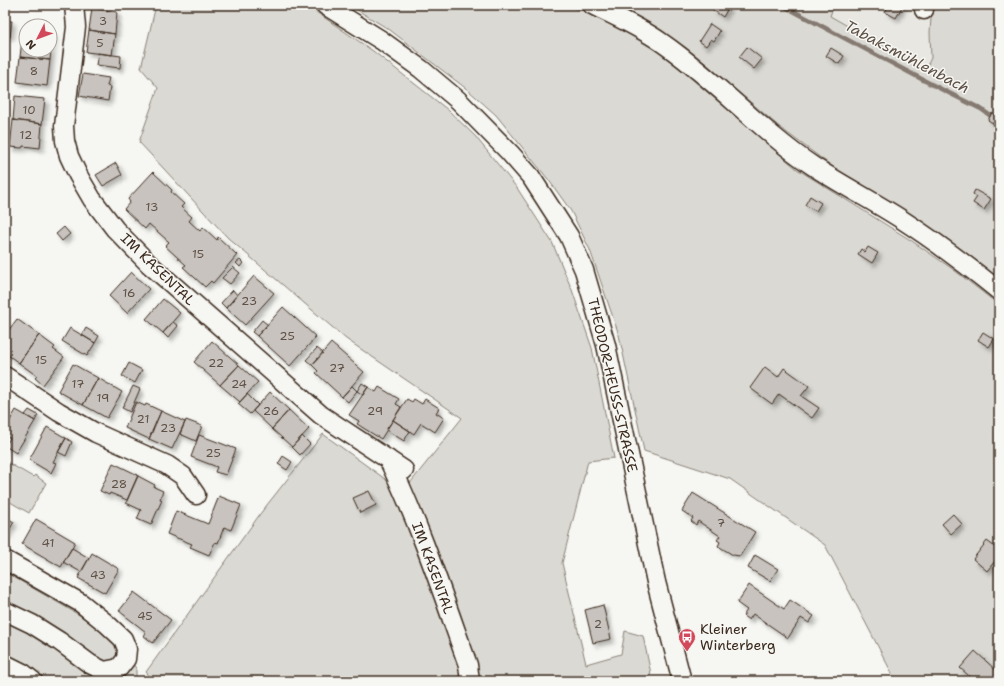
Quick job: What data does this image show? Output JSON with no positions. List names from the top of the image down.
{
  "streets": {
    "street": ["IM KASENTAL", "THEODOR-HEUSS-STRASSE"]
  },
  "water": ["Tabaksmühlenbach"],
  "places": {
    "bus stop": ["Kleiner Winterberg"]
  },
  "house_numbers": [
    "3",
    "5",
    "8",
    "10",
    "12",
    "13",
    "15",
    "16",
    "23",
    "25",
    "15",
    "22",
    "27",
    "17",
    "24",
    "19",
    "26",
    "29",
    "21",
    "23",
    "25",
    "28",
    "7",
    "41",
    "43",
    "45",
    "2"
  ],
  "north": "bottom left"
}
